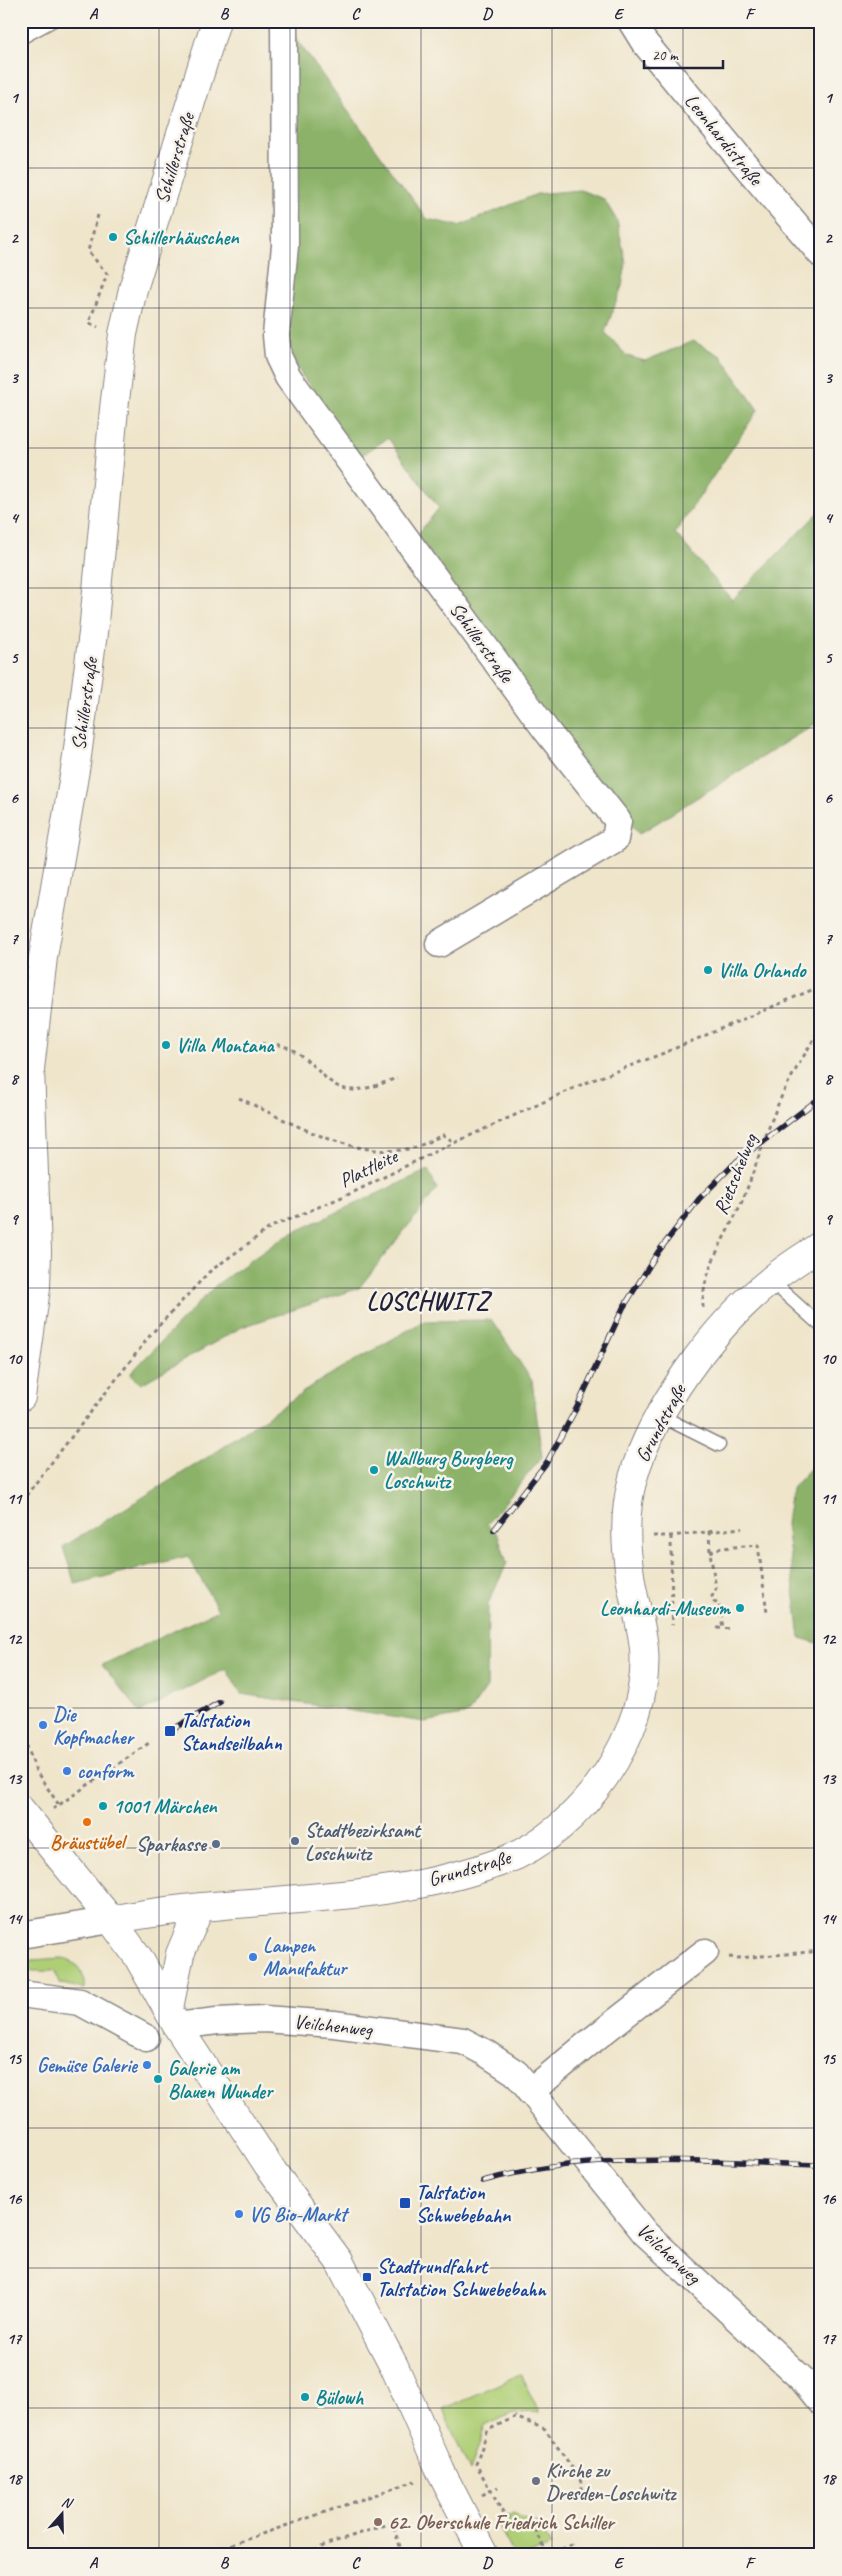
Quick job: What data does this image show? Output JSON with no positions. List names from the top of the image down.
{
  "streets": {
    "main road": ["Schillerstraße", "Grundstraße"],
    "street": ["Leonhardistraße", "Veilchenweg"],
    "path": ["Plattleite", "Rietschelweg"]
  },
  "crossings": [
    ["Rietschelweg", "Grundstraße"]
  ],
  "districts": ["LOSCHWITZ"],
  "places": {
    "other": [
      "Schillerhäuschen",
      "Villa Orlando",
      "Villa Montana",
      "Wallburg Burgberg Loschwitz",
      "Leonhardi-Museum",
      "Die Kopfmacher",
      "conform",
      "1001 Märchen",
      "Bräustübel",
      "Stadtbezirksamt Loschwitz",
      "Sparkasse",
      "Lampen Manufaktur",
      "Gemüse Galerie",
      "Galerie am Blauen Wunder",
      "VG Bio-Markt",
      "Bülowh",
      "Kirche zu Dresden-Loschwitz",
      "62. Oberschule Friedrich Schiller"
    ],
    "transit": ["Talstation Standseilbahn", "Talstation Schwebebahn", "Stadtrundfahrt Talstation Schwebebahn"]
  },
  "scale_bar": "20 m",
  "north": "top",
  "grid": {
    "columns": [
      "A",
      "B",
      "C",
      "D",
      "E",
      "F"
    ],
    "rows": [
      "1",
      "2",
      "3",
      "4",
      "5",
      "6",
      "7",
      "8",
      "9",
      "10",
      "11",
      "12",
      "13",
      "14",
      "15",
      "16",
      "17",
      "18"
    ]
  }
}
